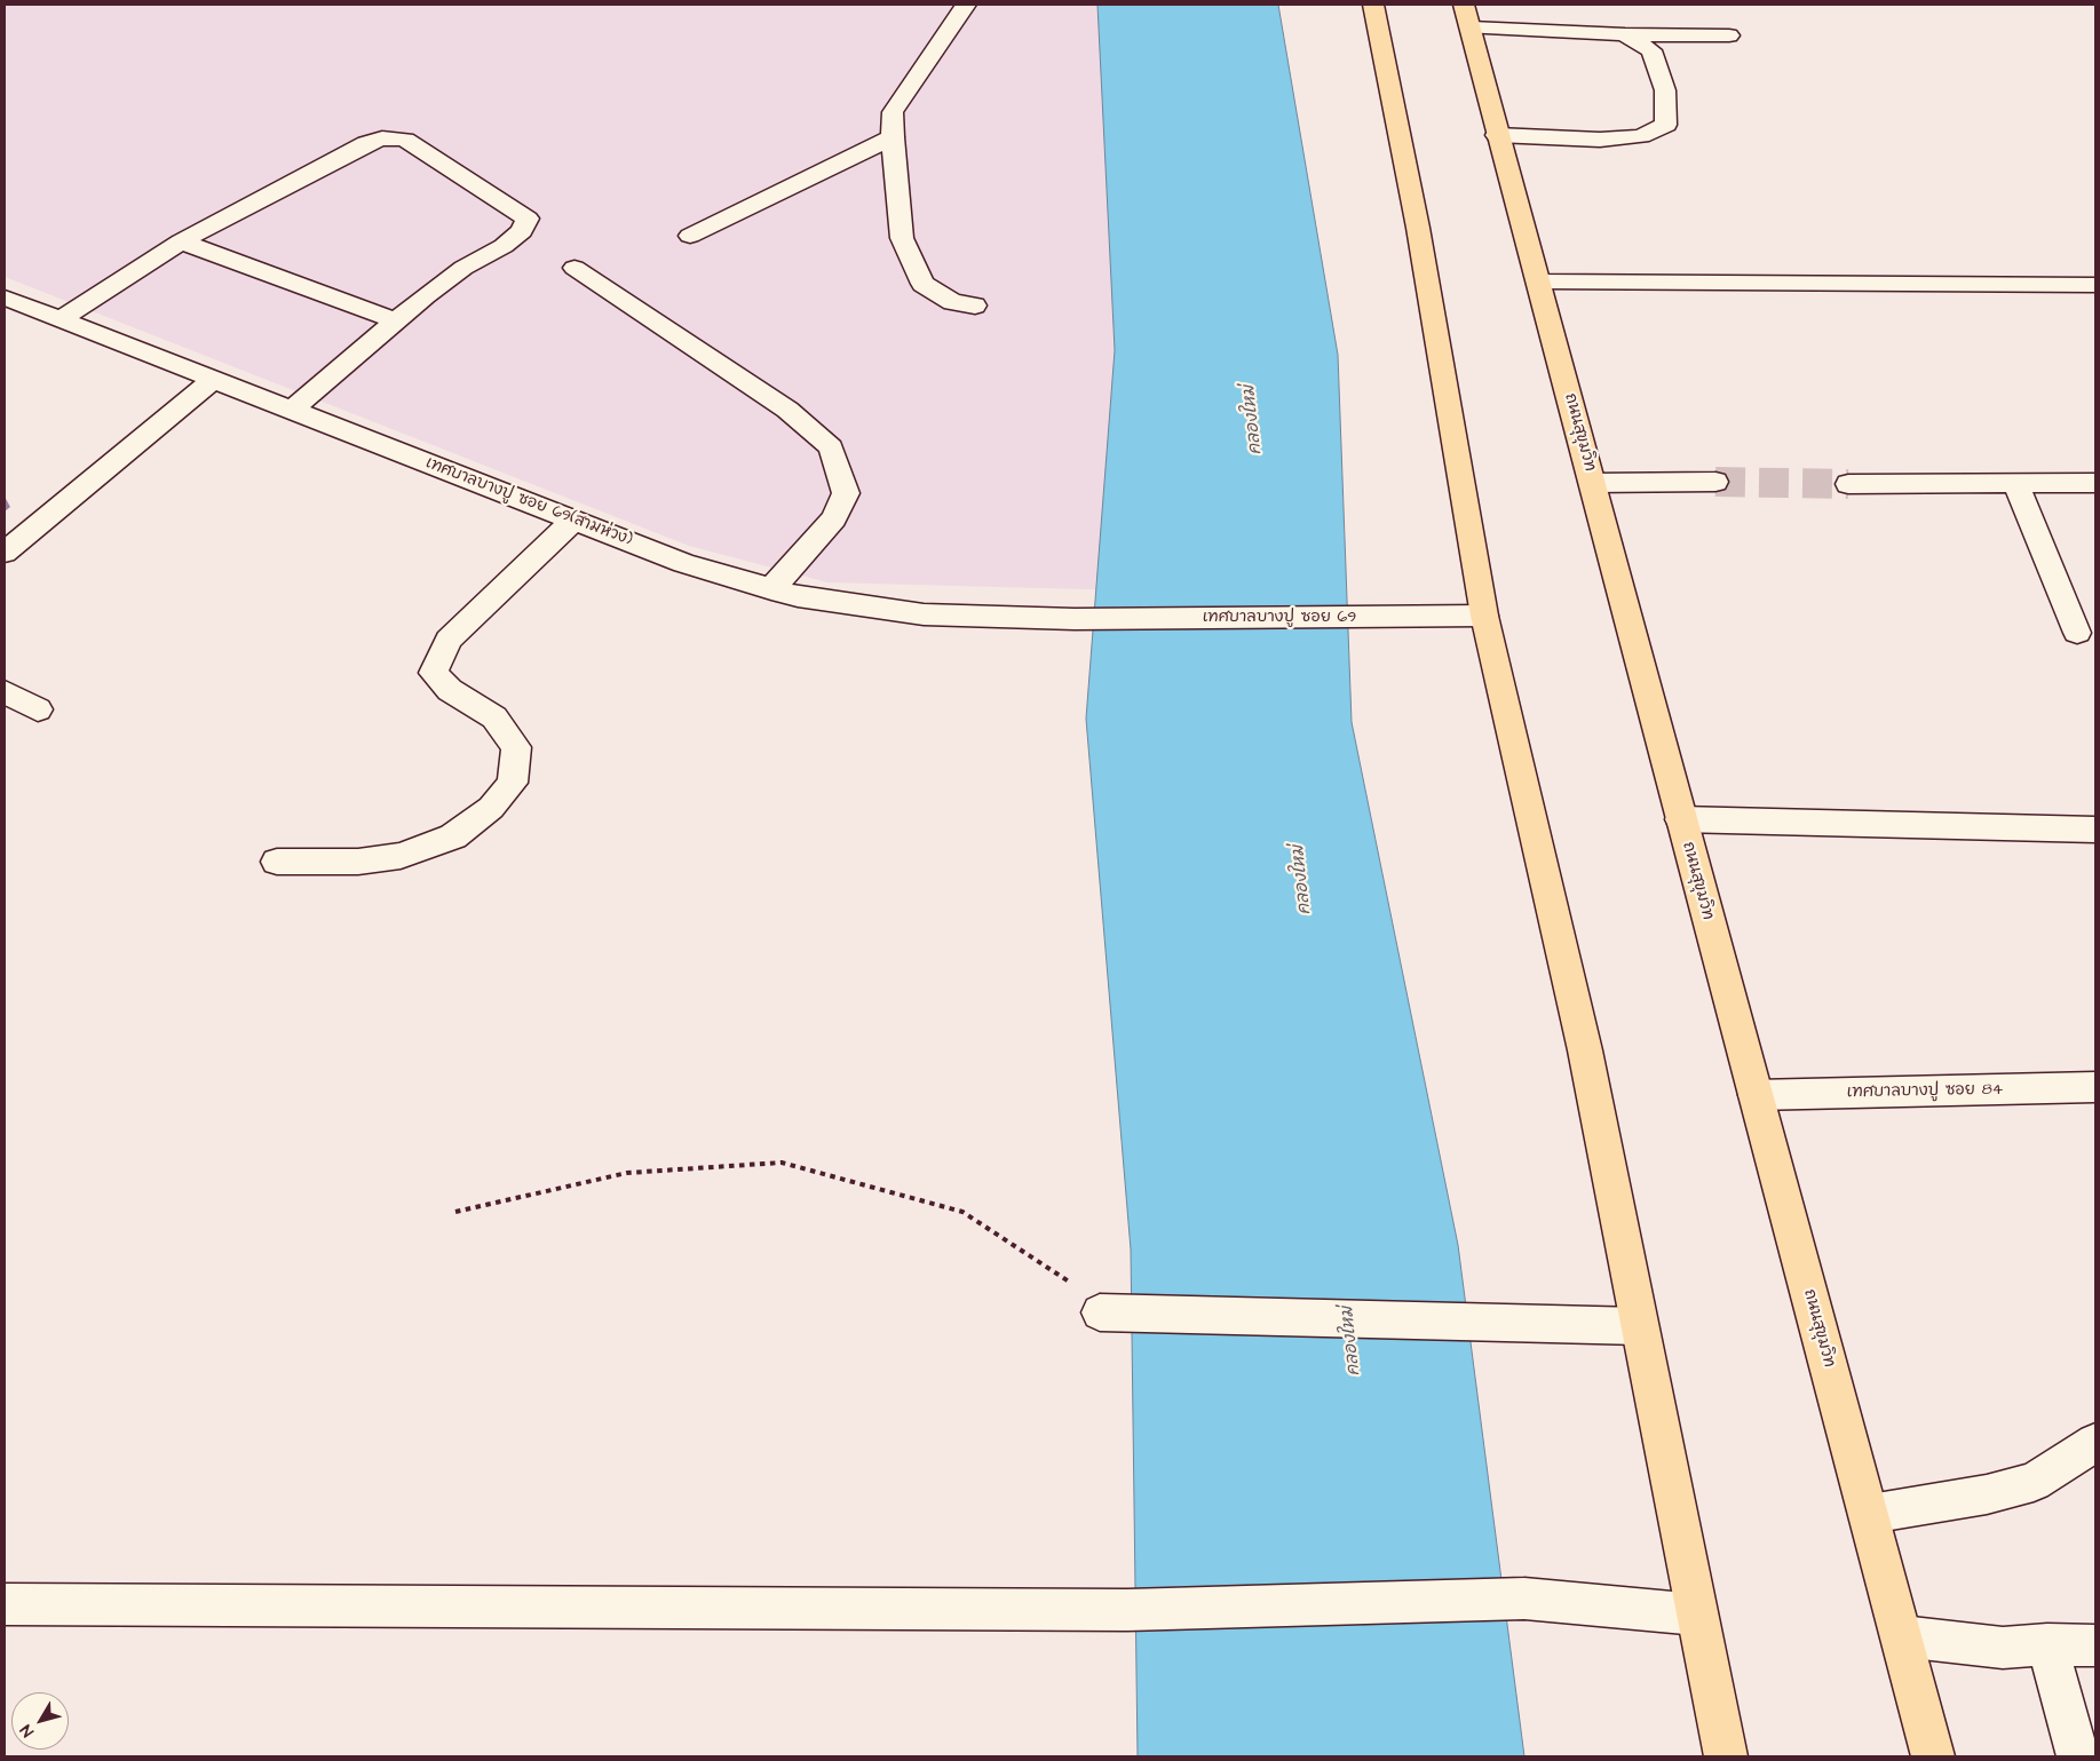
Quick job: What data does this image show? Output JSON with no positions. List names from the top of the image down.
{
  "streets": {
    "highway": ["ถนนสุขุมวิท"],
    "street": ["เทศบาลบางปู ซอย 69(สามห่วง)", "เทศบาลบางปู ซอย 69", "เทศบาลบางปู ซอย 84"]
  },
  "crossings": [
    ["ถนนสุขุมวิท", "เทศบาลบางปู ซอย 84"],
    ["เทศบาลบางปู ซอย 69(สามห่วง)", "เทศบาลบางปู ซอย 69"]
  ],
  "water": ["คลองใหม่"],
  "north": "bottom left"
}
